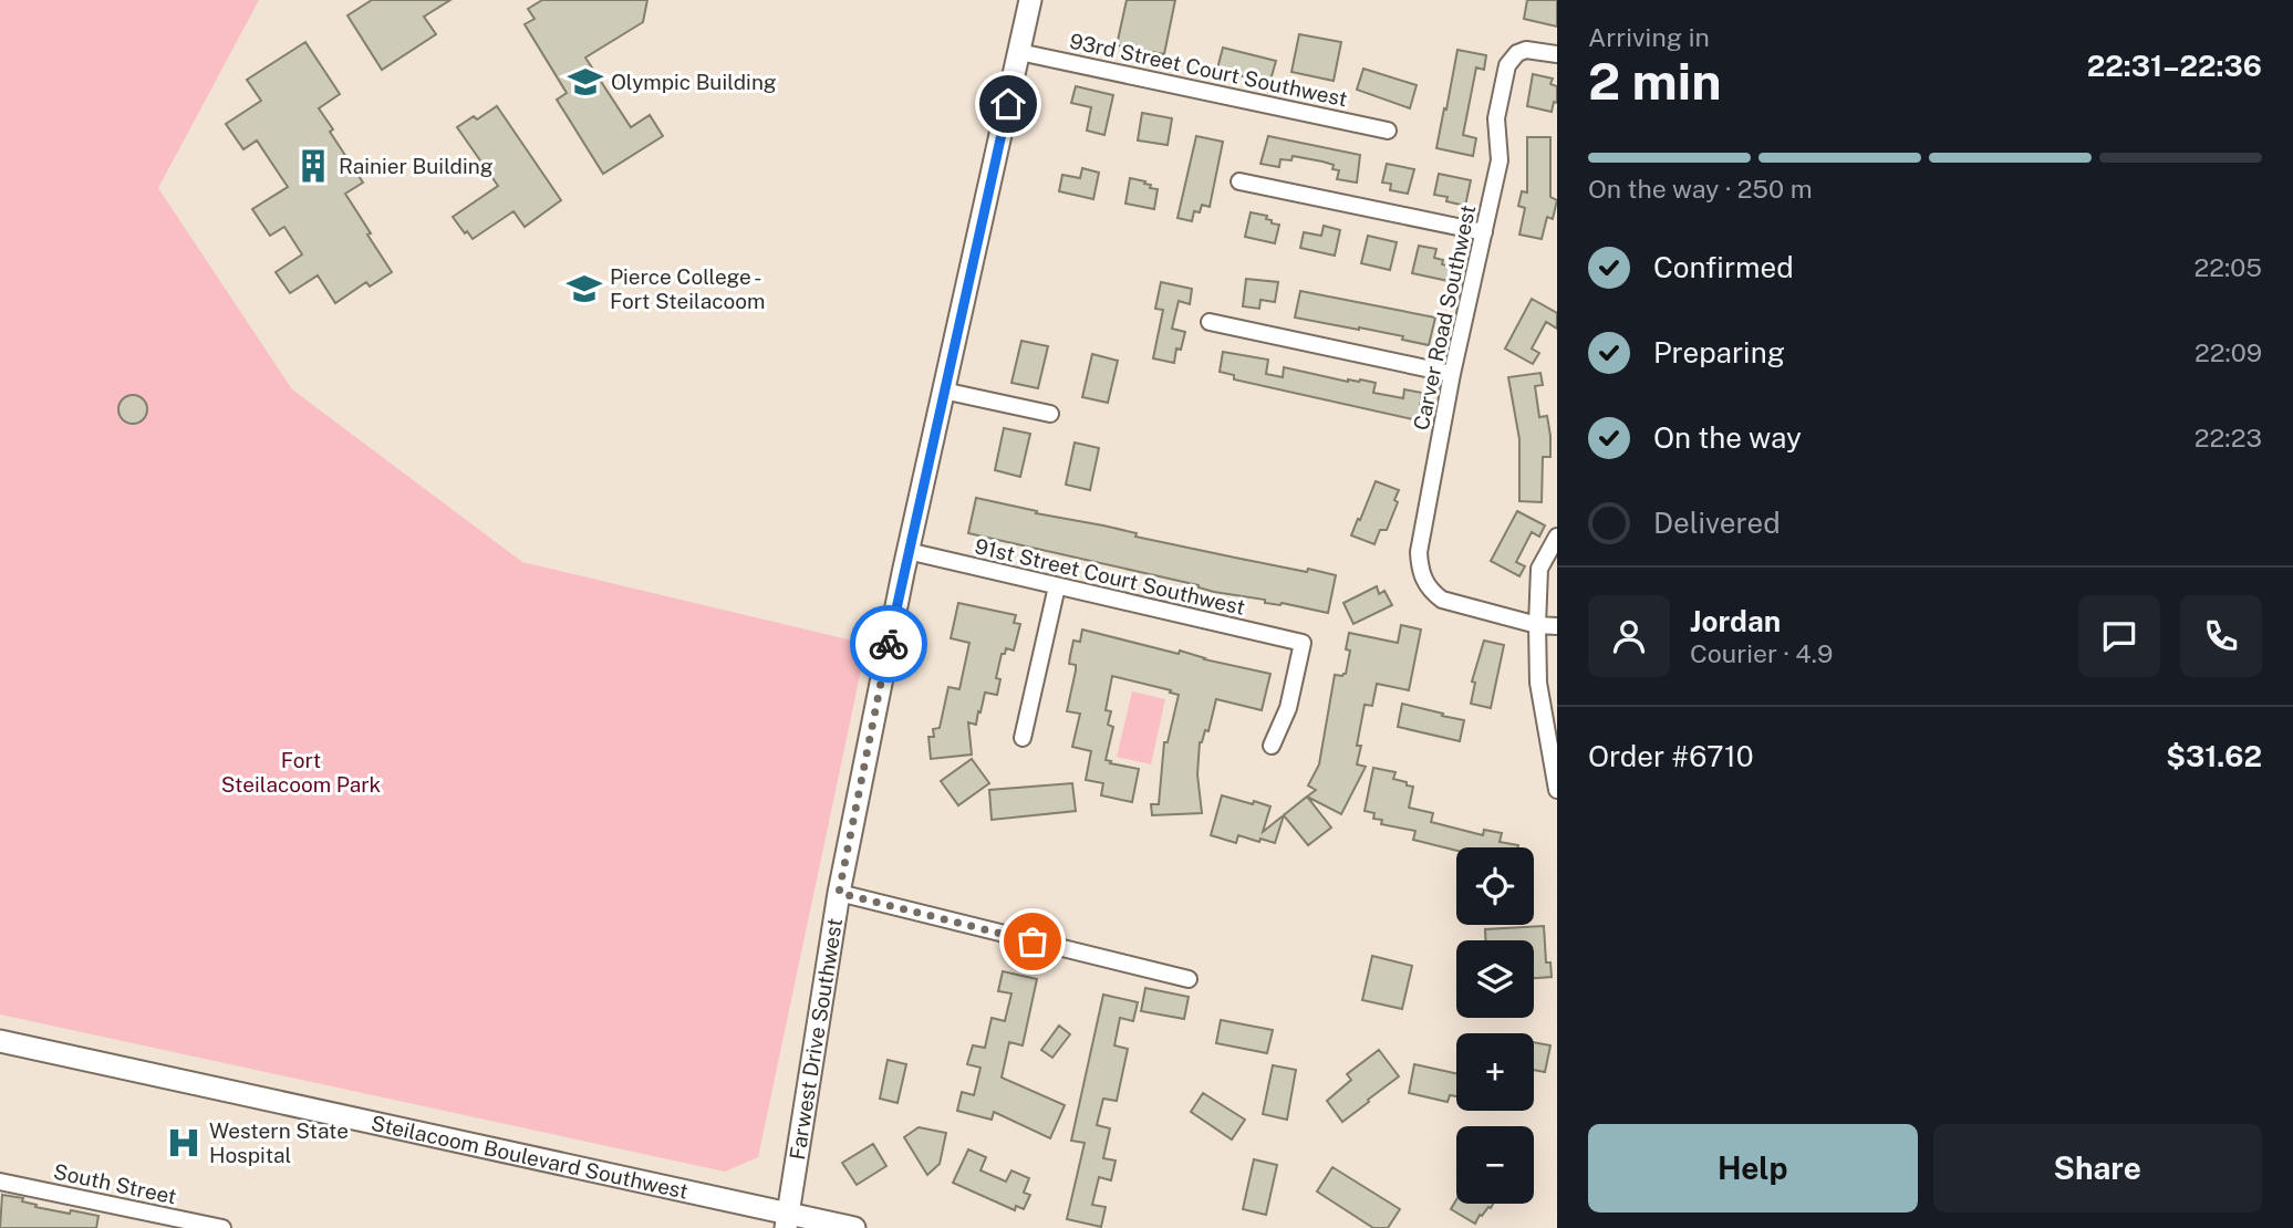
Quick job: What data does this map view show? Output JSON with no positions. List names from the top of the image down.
{
  "streets": {
    "street": [
      "93rd Street Court Southwest",
      "Carver Road Southwest",
      "91st Street Court Southwest",
      "Farwest Drive Southwest",
      "Steilacoom Boulevard Southwest",
      "South Street"
    ]
  },
  "crossings": [
    ["93rd Street Court Southwest", "Farwest Drive Southwest"],
    ["91st Street Court Southwest", "Farwest Drive Southwest"],
    ["Farwest Drive Southwest", "Steilacoom Boulevard Southwest"]
  ],
  "parks": ["Fort Steilacoom Park"],
  "places": {
    "school or university": ["Olympic Building", "Pierce College - Fort Steilacoom"],
    "building": ["Rainier Building"],
    "hospital": ["Western State Hospital"]
  },
  "page": {
    "heading": ["2 min", "Arriving in", "22:31–22:36"],
    "panel": [
      "Jordan",
      "Courier · 4.9",
      "Order #6710",
      "$31.62"
    ],
    "bar": "On the way · 250 m",
    "list": [
      ["Confirmed", "22:05"],
      ["Preparing", "22:09"],
      ["On the way", "22:23"],
      "Delivered"
    ],
    "map_buttons": ["+", "−"],
    "buttons": ["Help", "Share"]
  }
}
